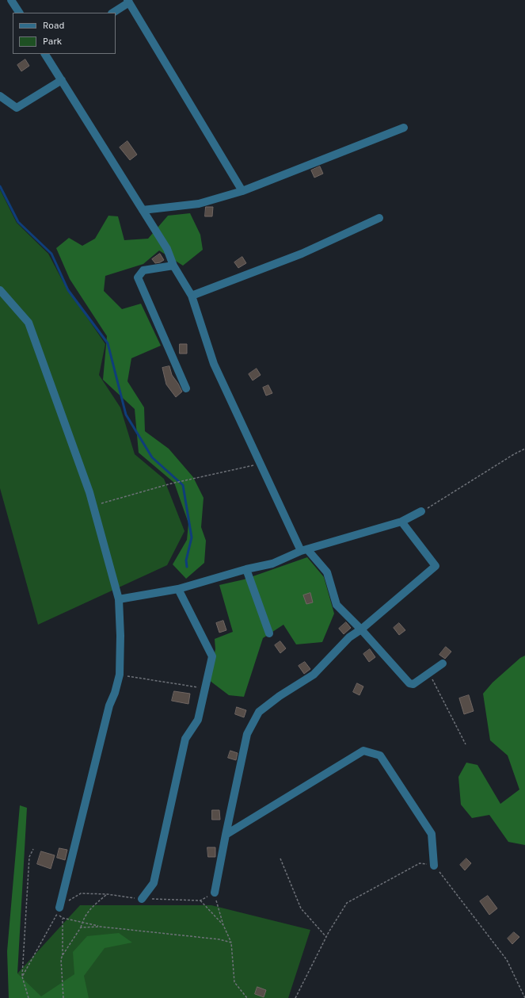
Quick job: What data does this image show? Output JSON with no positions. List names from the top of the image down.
{
  "legend": ["Road", "Park"]
}
